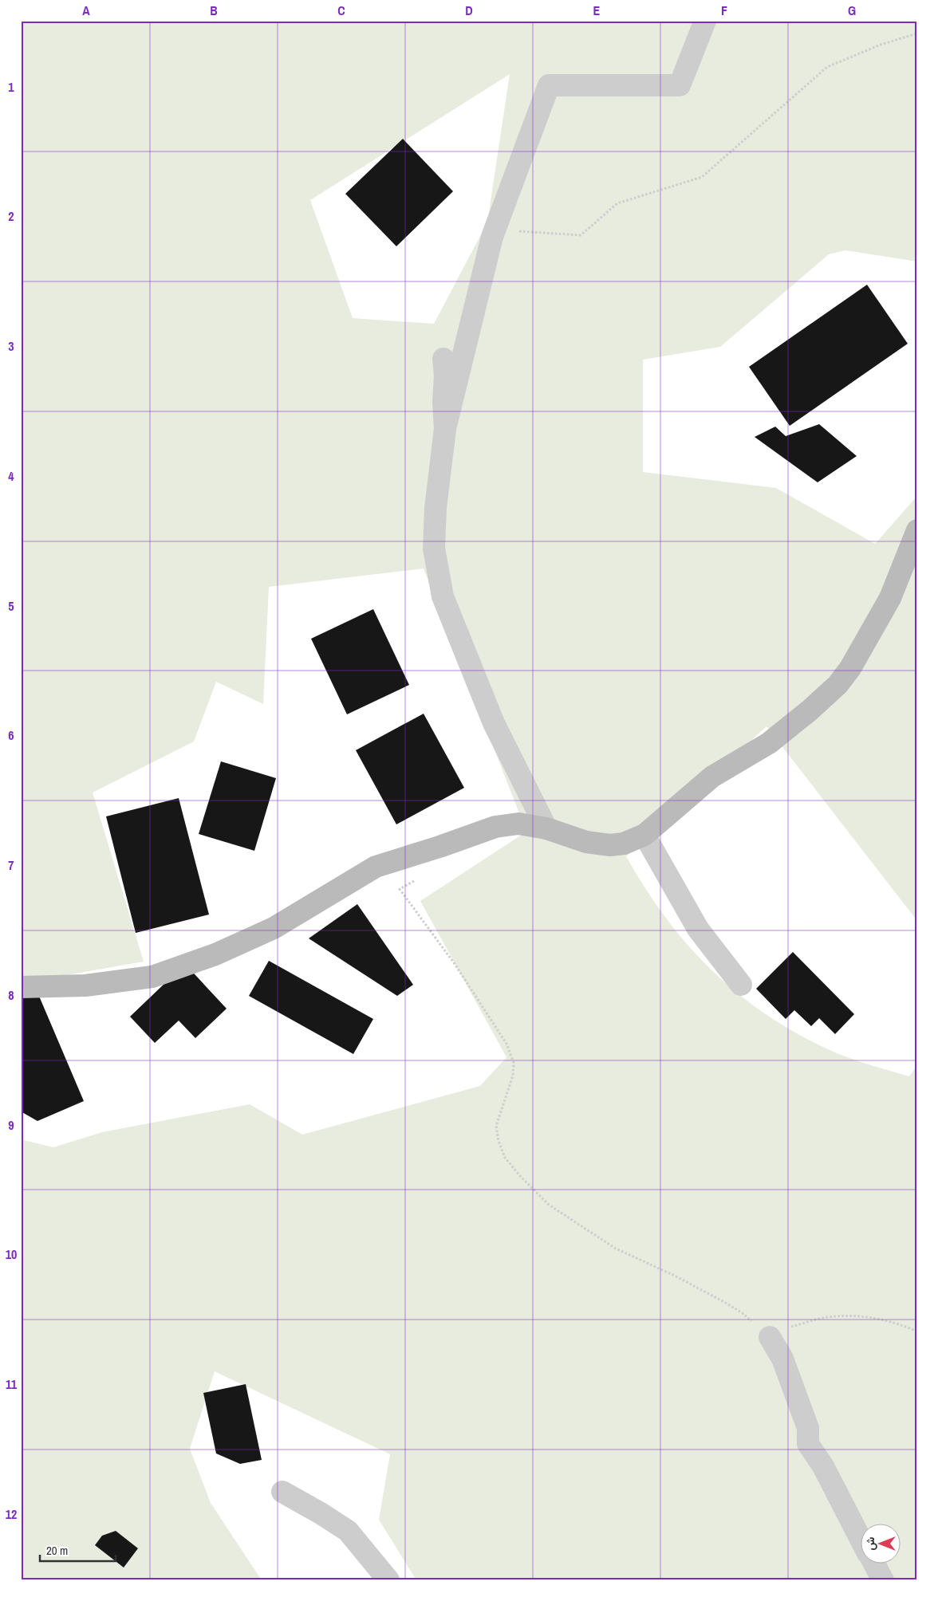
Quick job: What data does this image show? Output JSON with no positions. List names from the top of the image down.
{
  "scale_bar": "20 m",
  "north": "left",
  "grid": {
    "columns": [
      "A",
      "B",
      "C",
      "D",
      "E",
      "F",
      "G"
    ],
    "rows": [
      "1",
      "2",
      "3",
      "4",
      "5",
      "6",
      "7",
      "8",
      "9",
      "10",
      "11",
      "12"
    ]
  }
}
